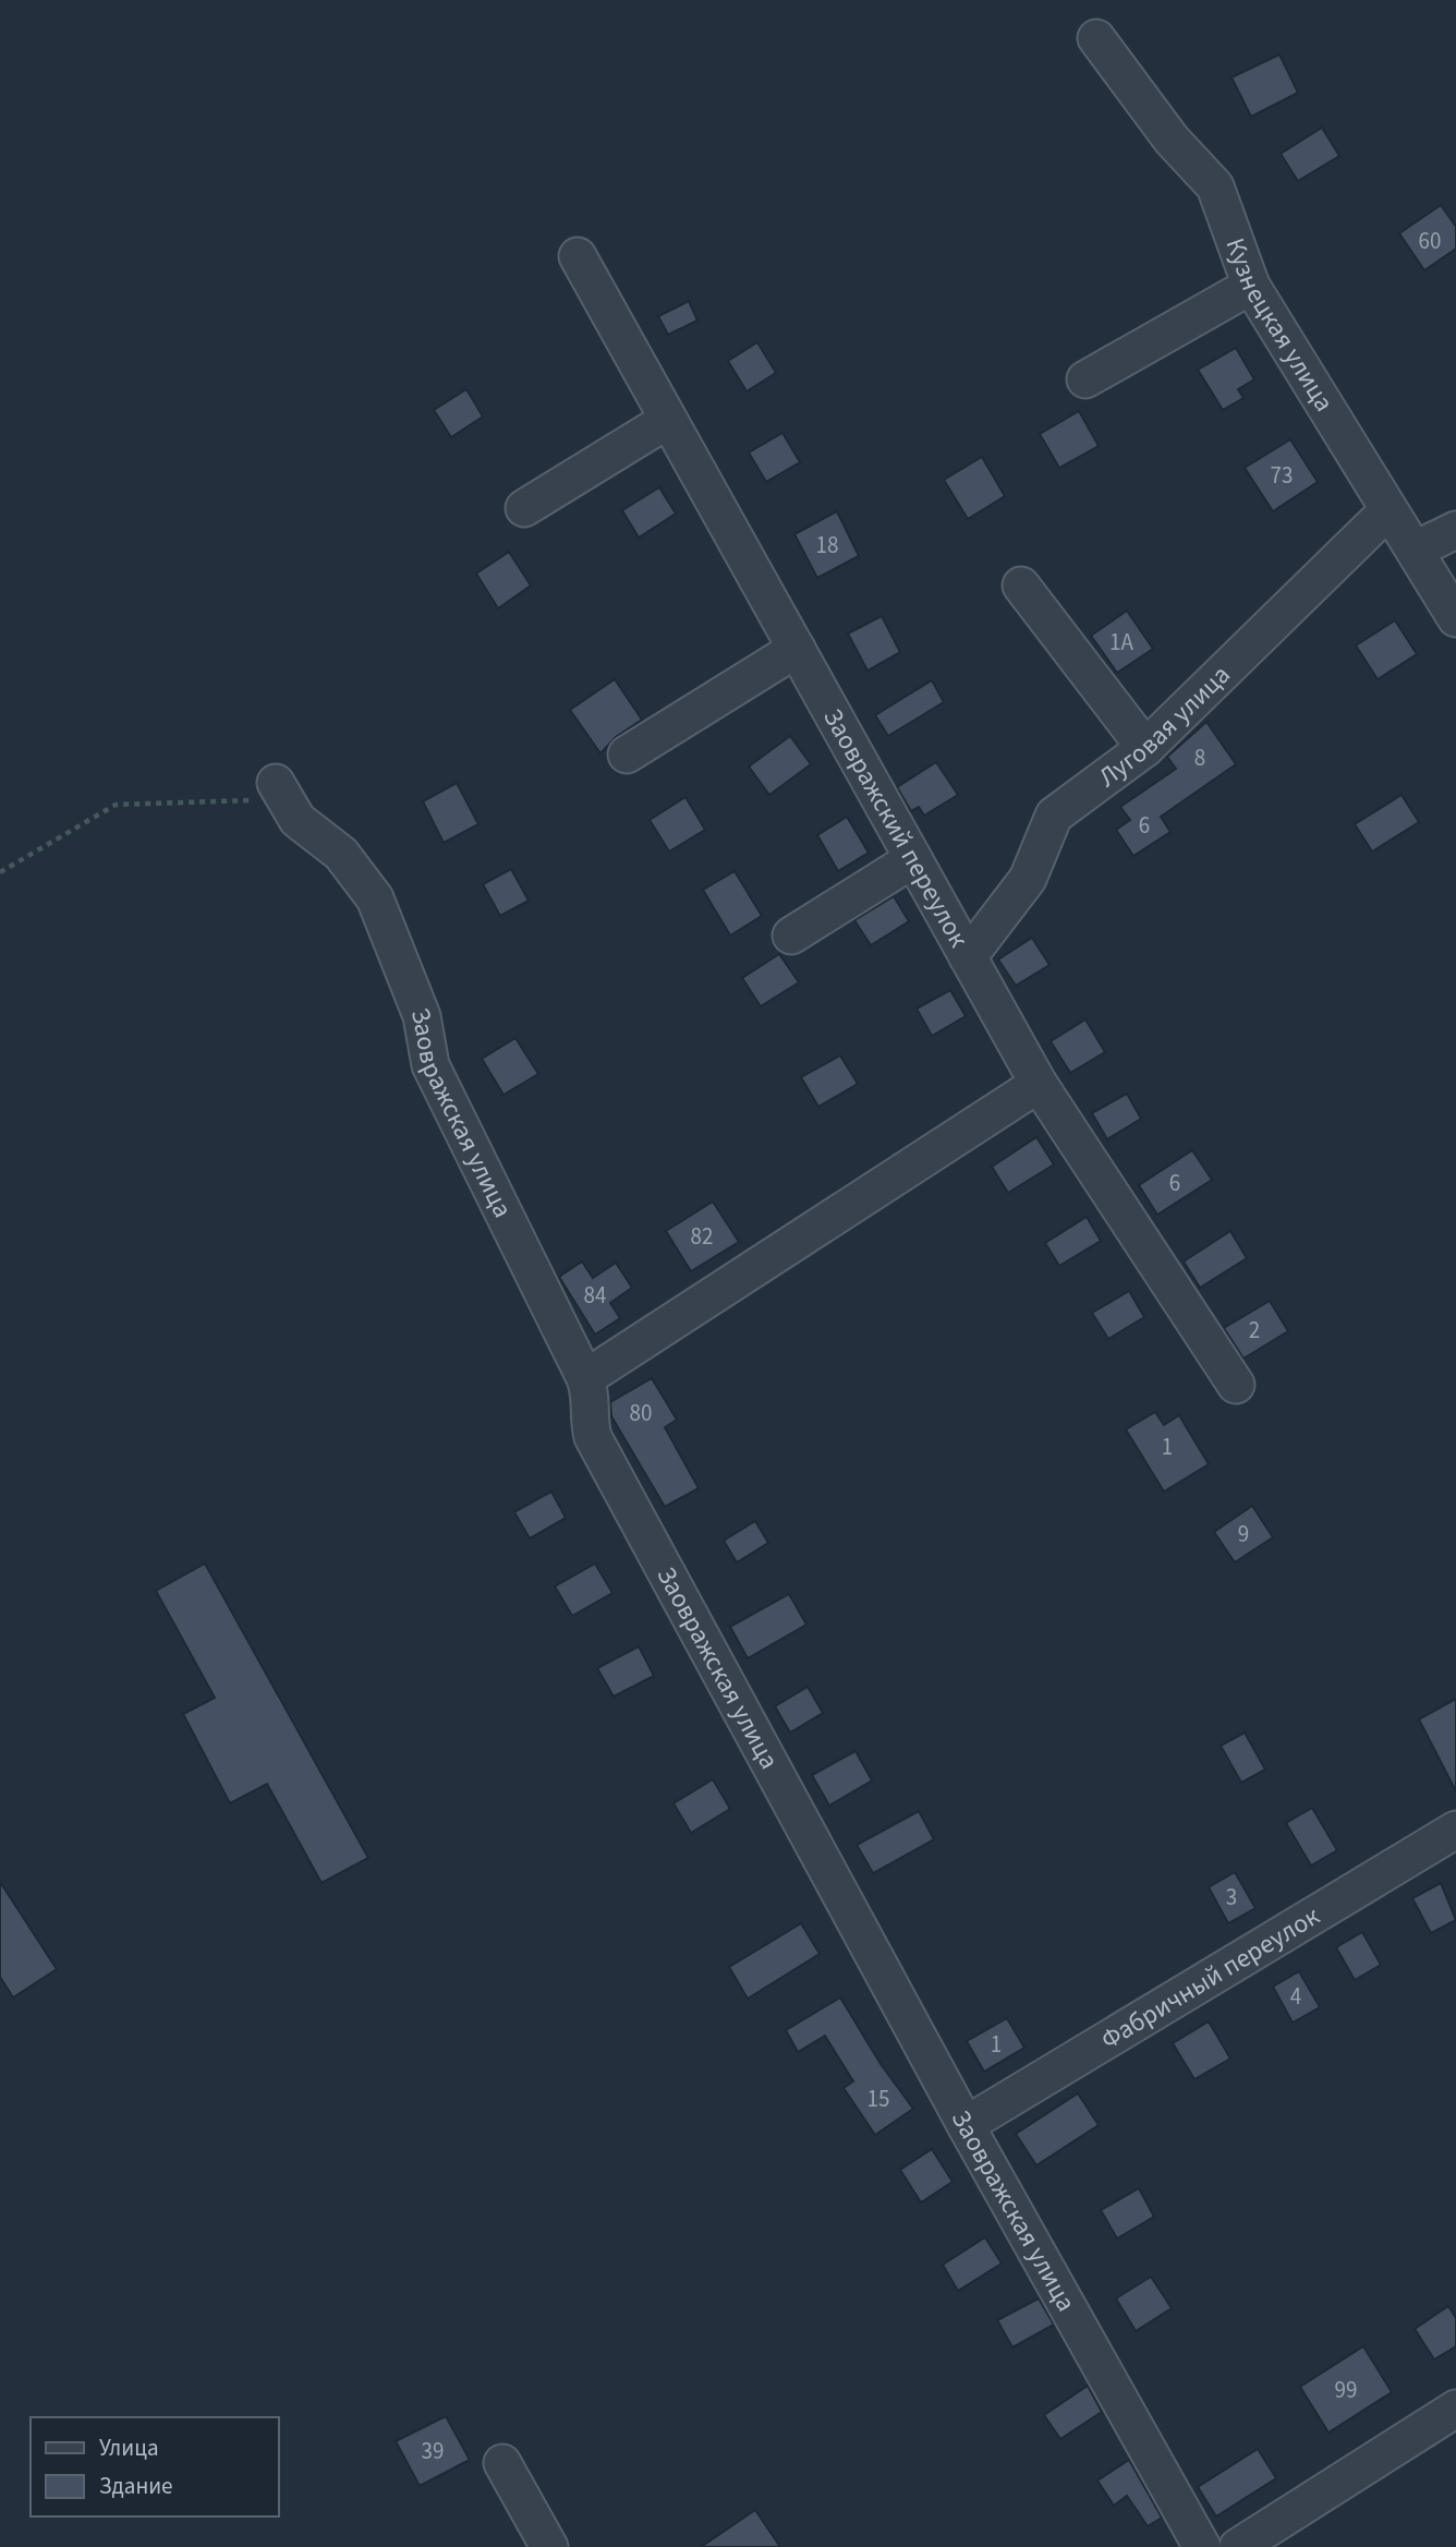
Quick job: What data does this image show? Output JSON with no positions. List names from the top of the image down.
{
  "streets": {
    "street": [
      "Кузнецкая улица",
      "Луговая улица",
      "Заовражский переулок",
      "Заовражская улица",
      "Фабричный переулок"
    ]
  },
  "crossings": [
    ["Кузнецкая улица", "Луговая улица"],
    ["Луговая улица", "Заовражский переулок"],
    ["Заовражская улица", "Фабричный переулок"]
  ],
  "house_numbers": [
    "60",
    "73",
    "18",
    "1А",
    "8",
    "6",
    "6",
    "82",
    "84",
    "2",
    "80",
    "1",
    "9",
    "3",
    "4",
    "1",
    "15",
    "99",
    "39"
  ],
  "legend": ["Улица", "Здание"]
}
